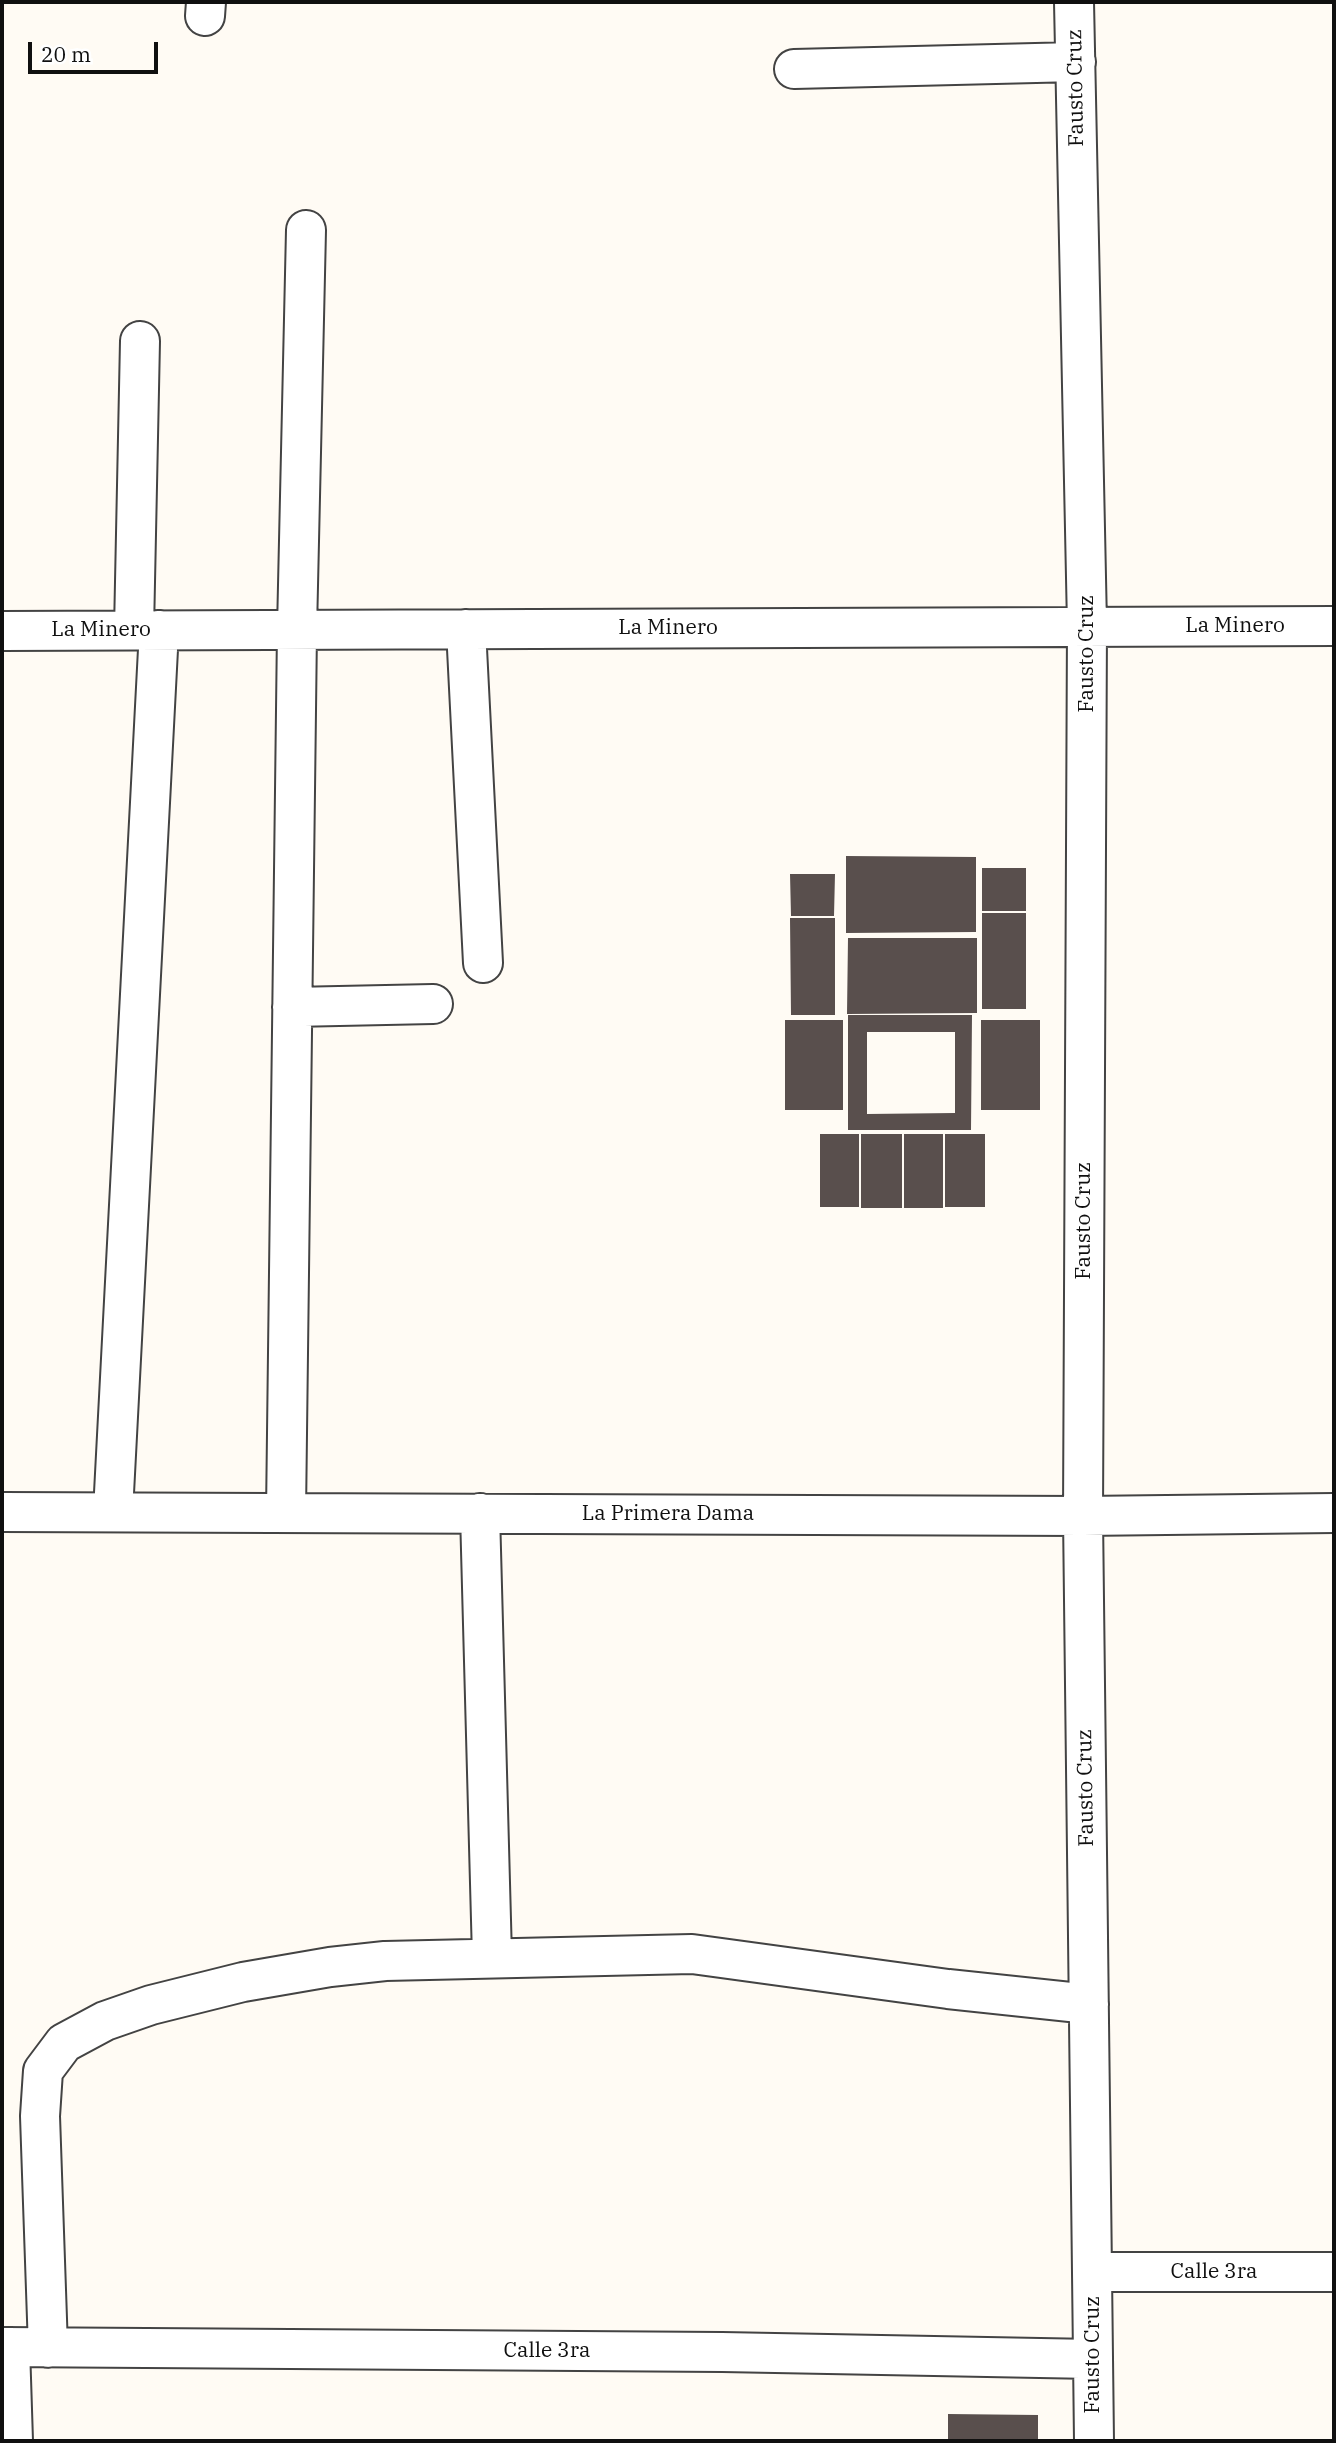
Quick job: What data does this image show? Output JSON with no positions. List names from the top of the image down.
{
  "streets": {
    "street": [
      "Fausto Cruz",
      "La Minero",
      "La Primera Dama",
      "Calle 3ra"
    ]
  },
  "crossings": [
    ["Fausto Cruz", "La Minero"],
    ["Fausto Cruz", "La Primera Dama"],
    ["Fausto Cruz", "Calle 3ra"]
  ],
  "scale_bar": "20 m"
}
